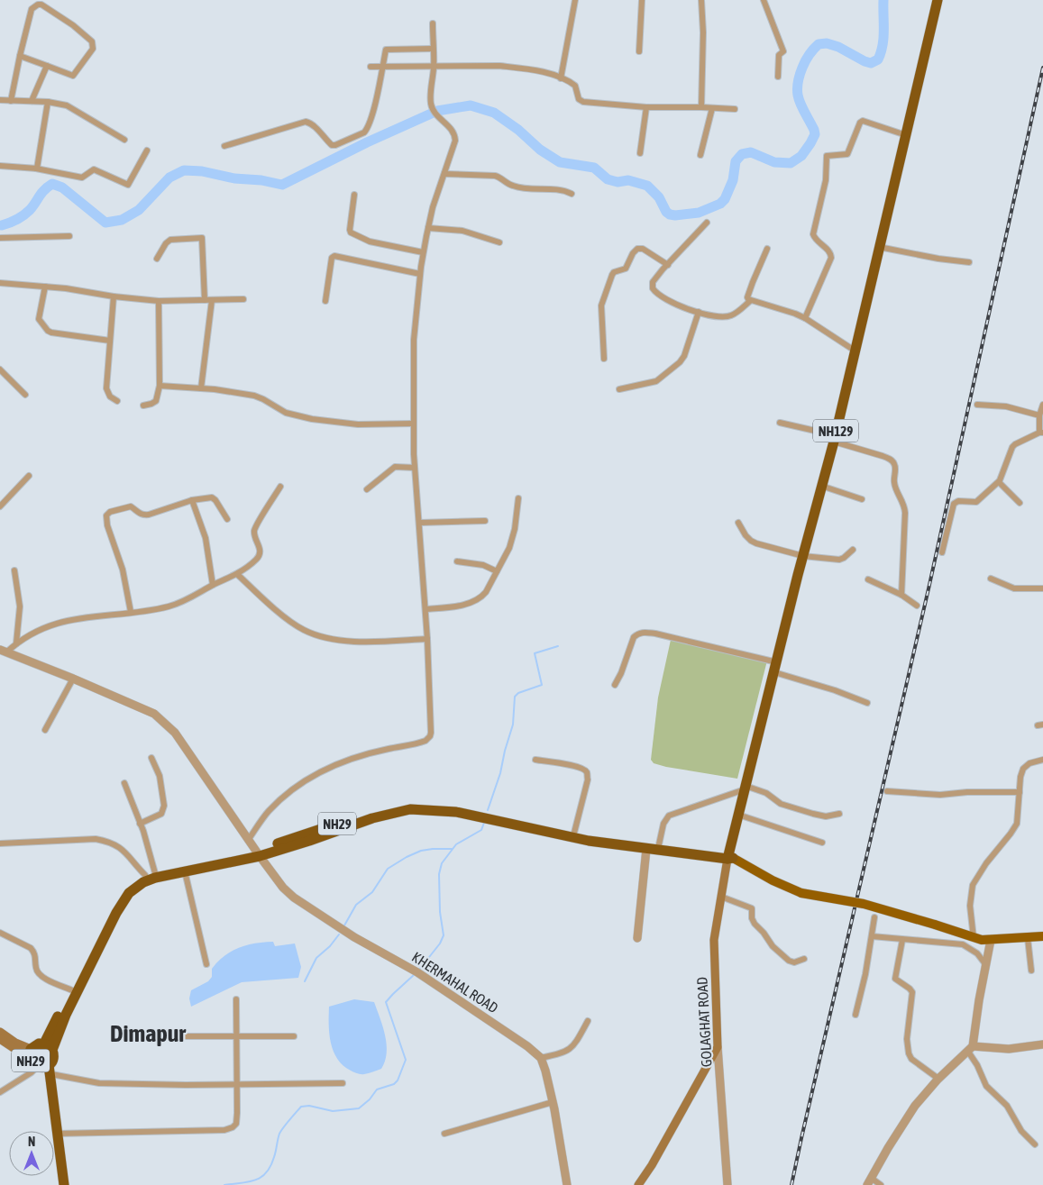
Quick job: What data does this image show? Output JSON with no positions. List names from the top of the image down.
{
  "streets": {
    "highway": ["NH129", "NH29"],
    "main road": ["GOLAGHAT ROAD"],
    "street": ["KHERMAHAL ROAD"]
  },
  "crossings": [
    ["NH129", "NH29"],
    ["NH129", "GOLAGHAT ROAD"],
    ["NH29", "KHERMAHAL ROAD"],
    ["NH29", "GOLAGHAT ROAD"]
  ],
  "districts": ["Dimapur"],
  "north": "top"
}
